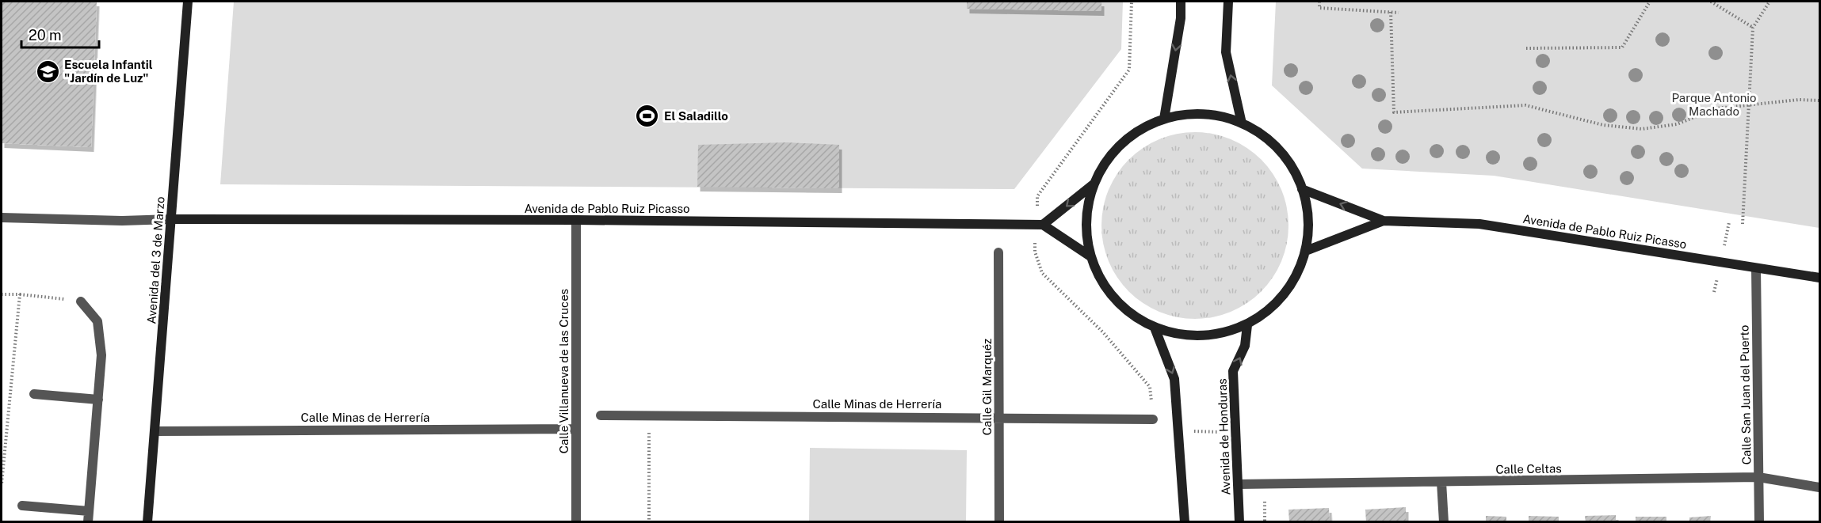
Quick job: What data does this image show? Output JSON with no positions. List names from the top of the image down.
{
  "streets": {
    "street": [
      "Avenida de Pablo Ruiz Picasso",
      "Avenida del 3 de Marzo",
      "Calle Villanueva de las Cruces",
      "Calle Gil Marquéz",
      "Calle San Juan del Puerto",
      "Calle Minas de Herrería",
      "Avenida de Honduras",
      "Calle Celtas"
    ]
  },
  "crossings": [
    ["Avenida de Pablo Ruiz Picasso", "Avenida del 3 de Marzo"],
    ["Avenida de Pablo Ruiz Picasso", "Calle Villanueva de las Cruces"],
    ["Avenida de Pablo Ruiz Picasso", "Calle San Juan del Puerto"],
    ["Avenida del 3 de Marzo", "Calle Minas de Herrería"],
    ["Calle Villanueva de las Cruces", "Calle Minas de Herrería"],
    ["Calle Gil Marquéz", "Calle Minas de Herrería"],
    ["Calle San Juan del Puerto", "Calle Celtas"],
    ["Avenida de Honduras", "Calle Celtas"]
  ],
  "parks": ["Parque Antonio Machado"],
  "places": {
    "school or university": ["Escuela Infantil \"Jardín de Luz\""],
    "sports": ["El Saladillo"]
  },
  "scale_bar": "20 m"
}
